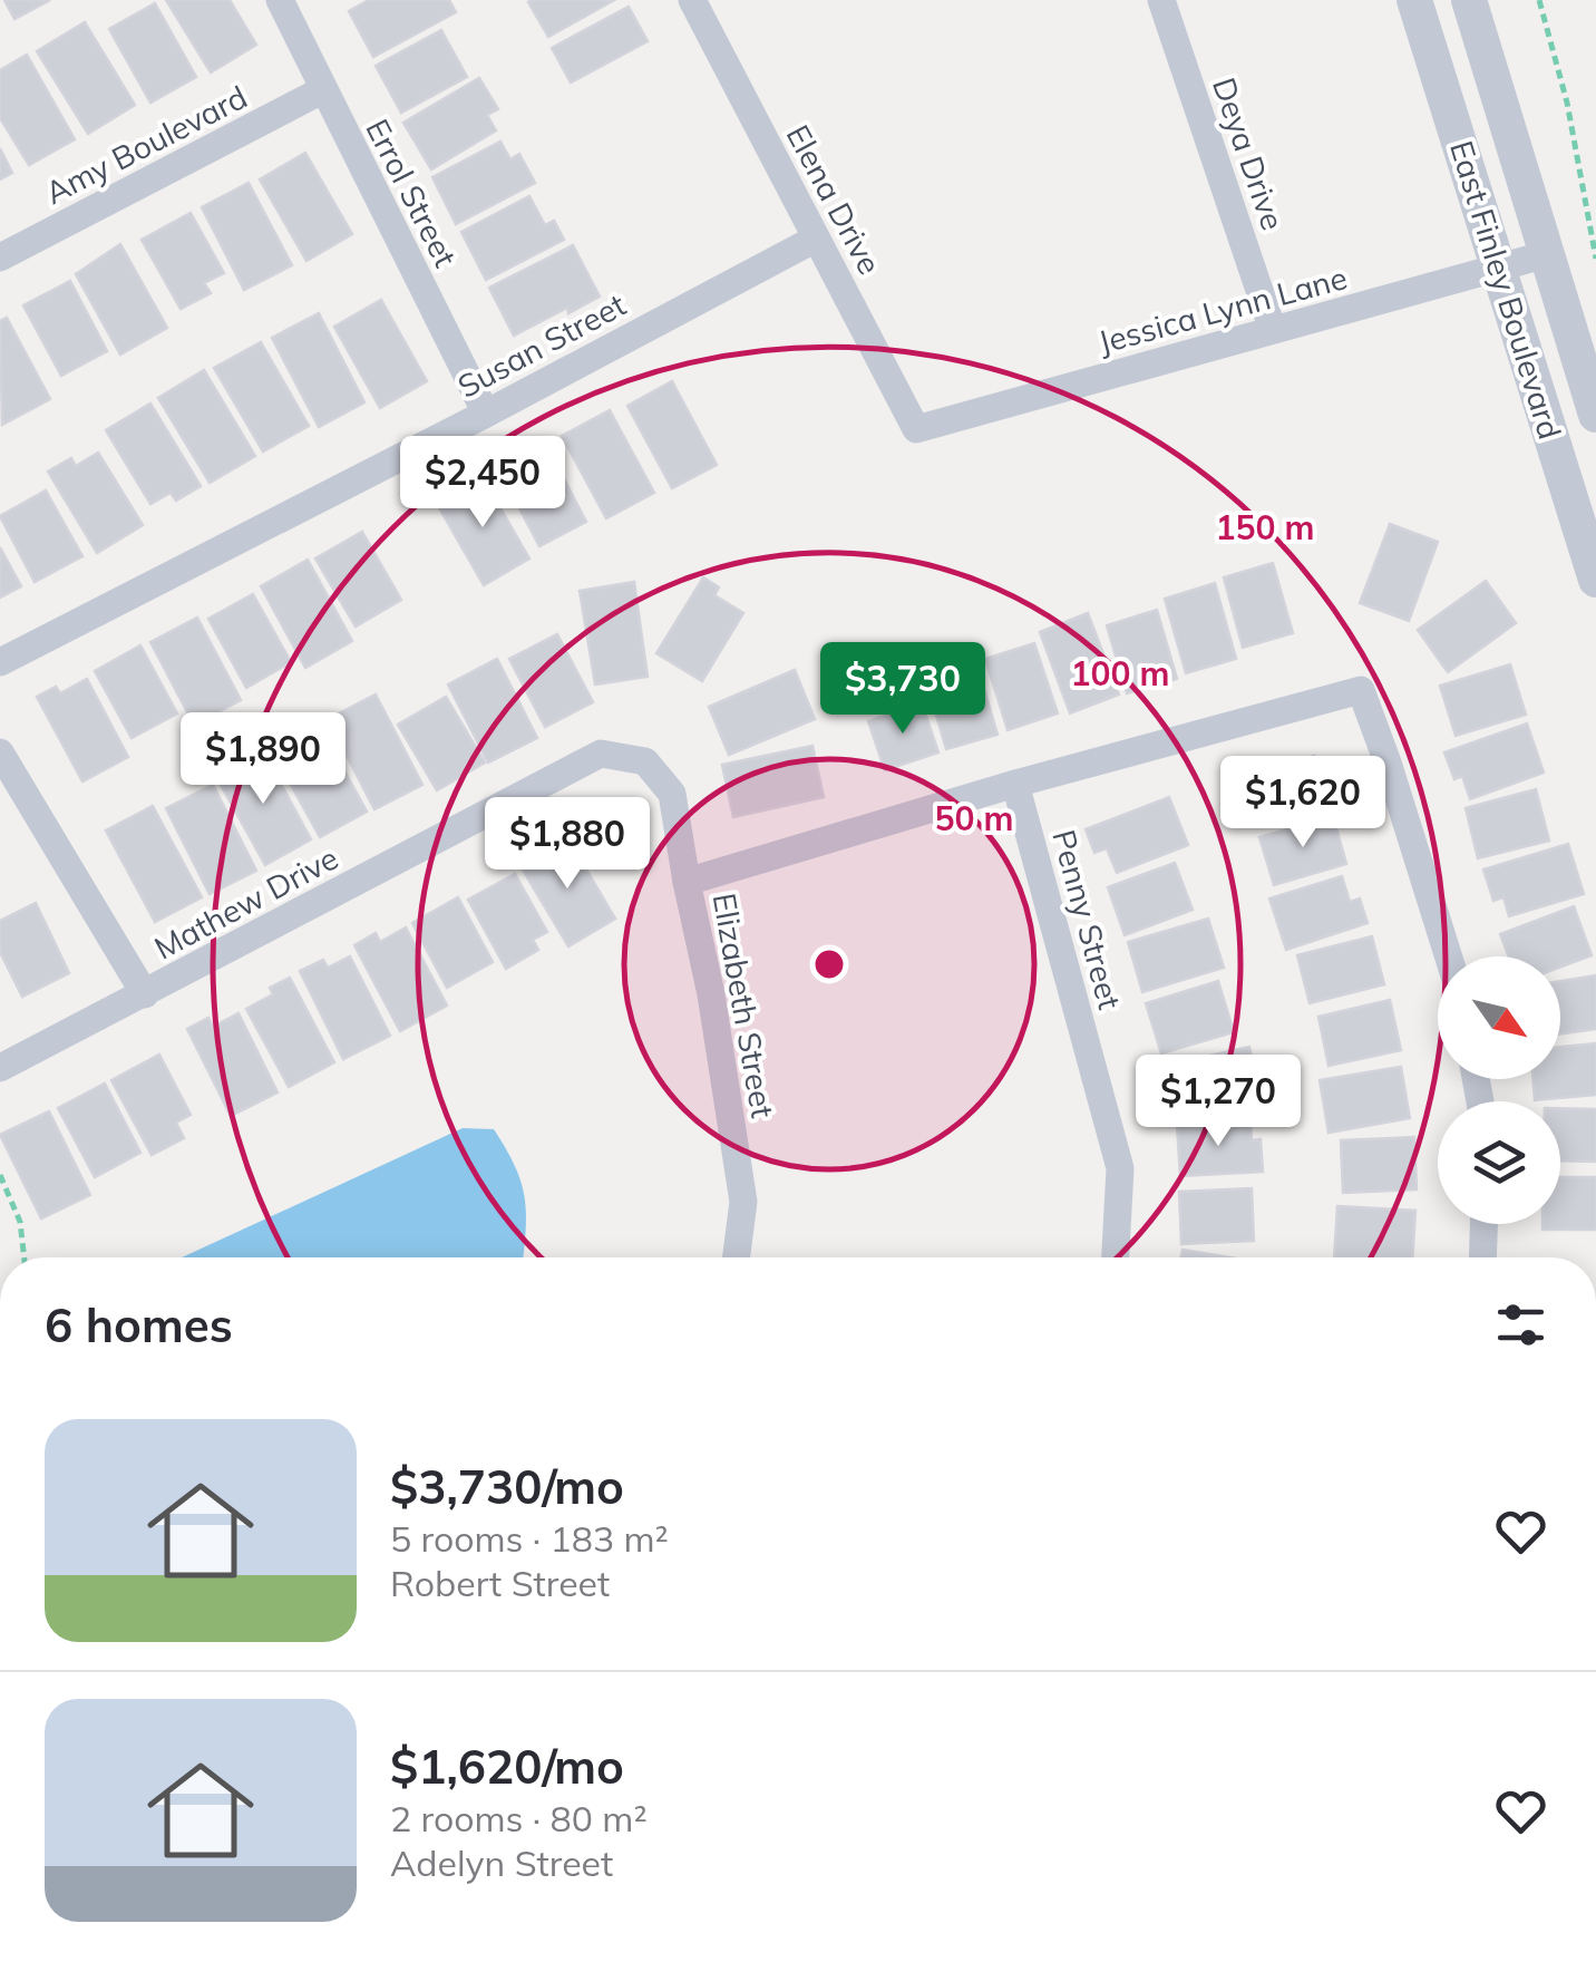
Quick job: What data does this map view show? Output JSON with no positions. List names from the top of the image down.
{
  "streets": {
    "street": [
      "Amy Boulevard",
      "Deya Drive",
      "Errol Street",
      "Elena Drive",
      "East Finley Boulevard",
      "Jessica Lynn Lane",
      "Susan Street",
      "Mathew Drive",
      "Penny Street",
      "Elizabeth Street"
    ]
  },
  "crossings": [
    ["Amy Boulevard", "Errol Street"],
    ["Deya Drive", "Jessica Lynn Lane"],
    ["Errol Street", "Susan Street"],
    ["Elena Drive", "Jessica Lynn Lane"],
    ["Elena Drive", "Susan Street"],
    ["East Finley Boulevard", "Jessica Lynn Lane"],
    ["Mathew Drive", "Elizabeth Street"]
  ],
  "north": "bottom right",
  "page": {
    "price": [
      "$2,450",
      "$3,730",
      "$1,890",
      "$1,620",
      "$1,880",
      "$1,270"
    ],
    "heading": "6 homes",
    "list": [
      {
        "name": "$3,730/mo",
        "note": "5 rooms · 183 m² · Robert Street"
      },
      {
        "name": "$1,620/mo",
        "note": "2 rooms · 80 m² · Adelyn Street"
      }
    ]
  },
  "rings": ["150 m", "100 m", "50 m"]
}
